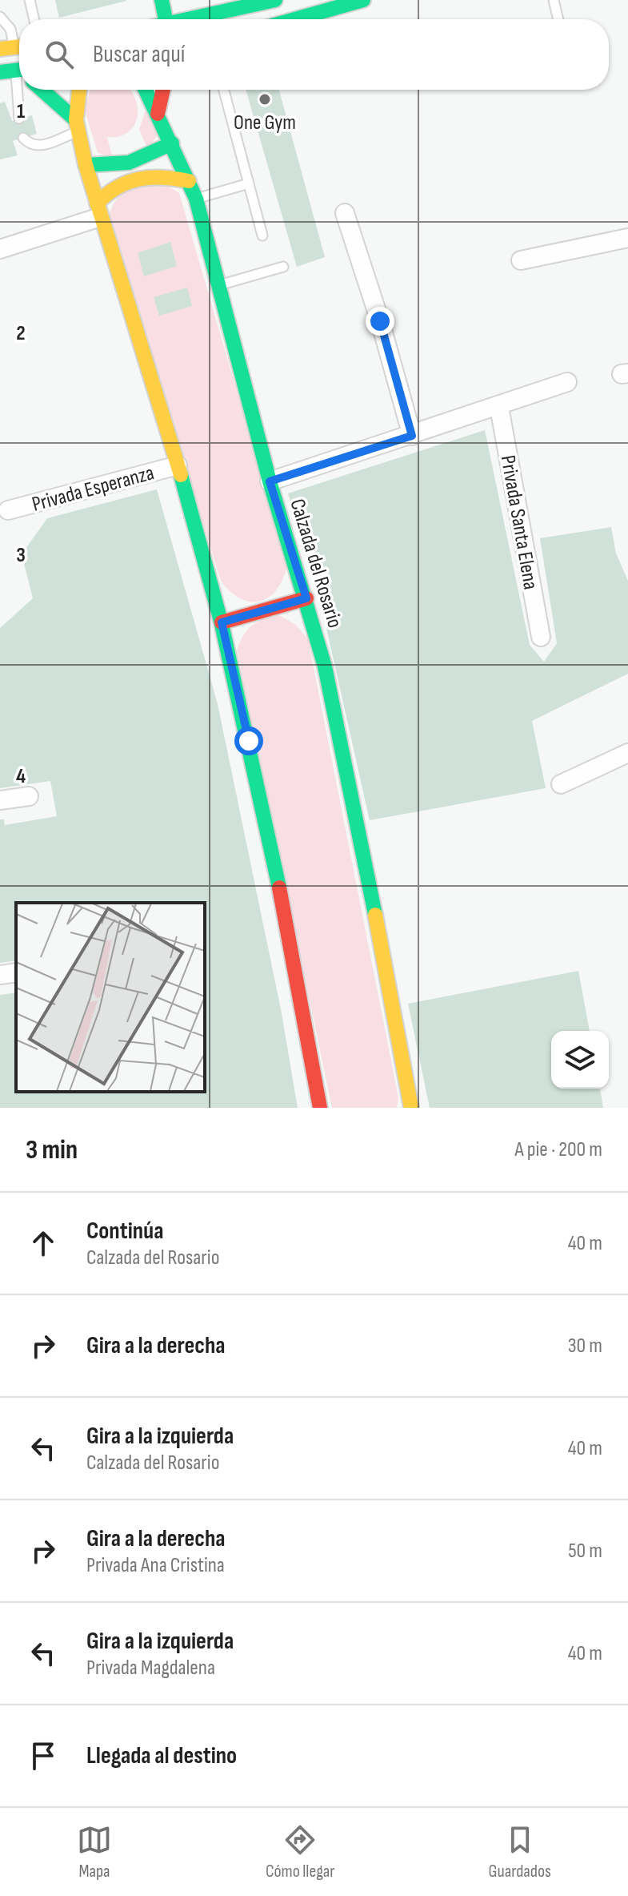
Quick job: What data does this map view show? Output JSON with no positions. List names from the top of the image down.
{
  "streets": {
    "street": ["Privada Esperanza", "Privada Santa Elena", "Calzada del Rosario"]
  },
  "places": ["One Gym"],
  "page": {
    "search": "Buscar aquí",
    "heading": ["3 min", "A pie · 200 m"],
    "list": [
      ["Continúa", "Calzada del Rosario", "40 m"],
      ["Gira a la derecha", "30 m"],
      ["Gira a la izquierda", "Calzada del Rosario", "40 m"],
      ["Gira a la derecha", "Privada Ana Cristina", "50 m"],
      ["Gira a la izquierda", "Privada Magdalena", "40 m"],
      "Llegada al destino"
    ],
    "nav": ["Mapa", "Cómo llegar", "Guardados"]
  },
  "grid": {
    "rows": [
      "1",
      "2",
      "3",
      "4"
    ]
  }
}
